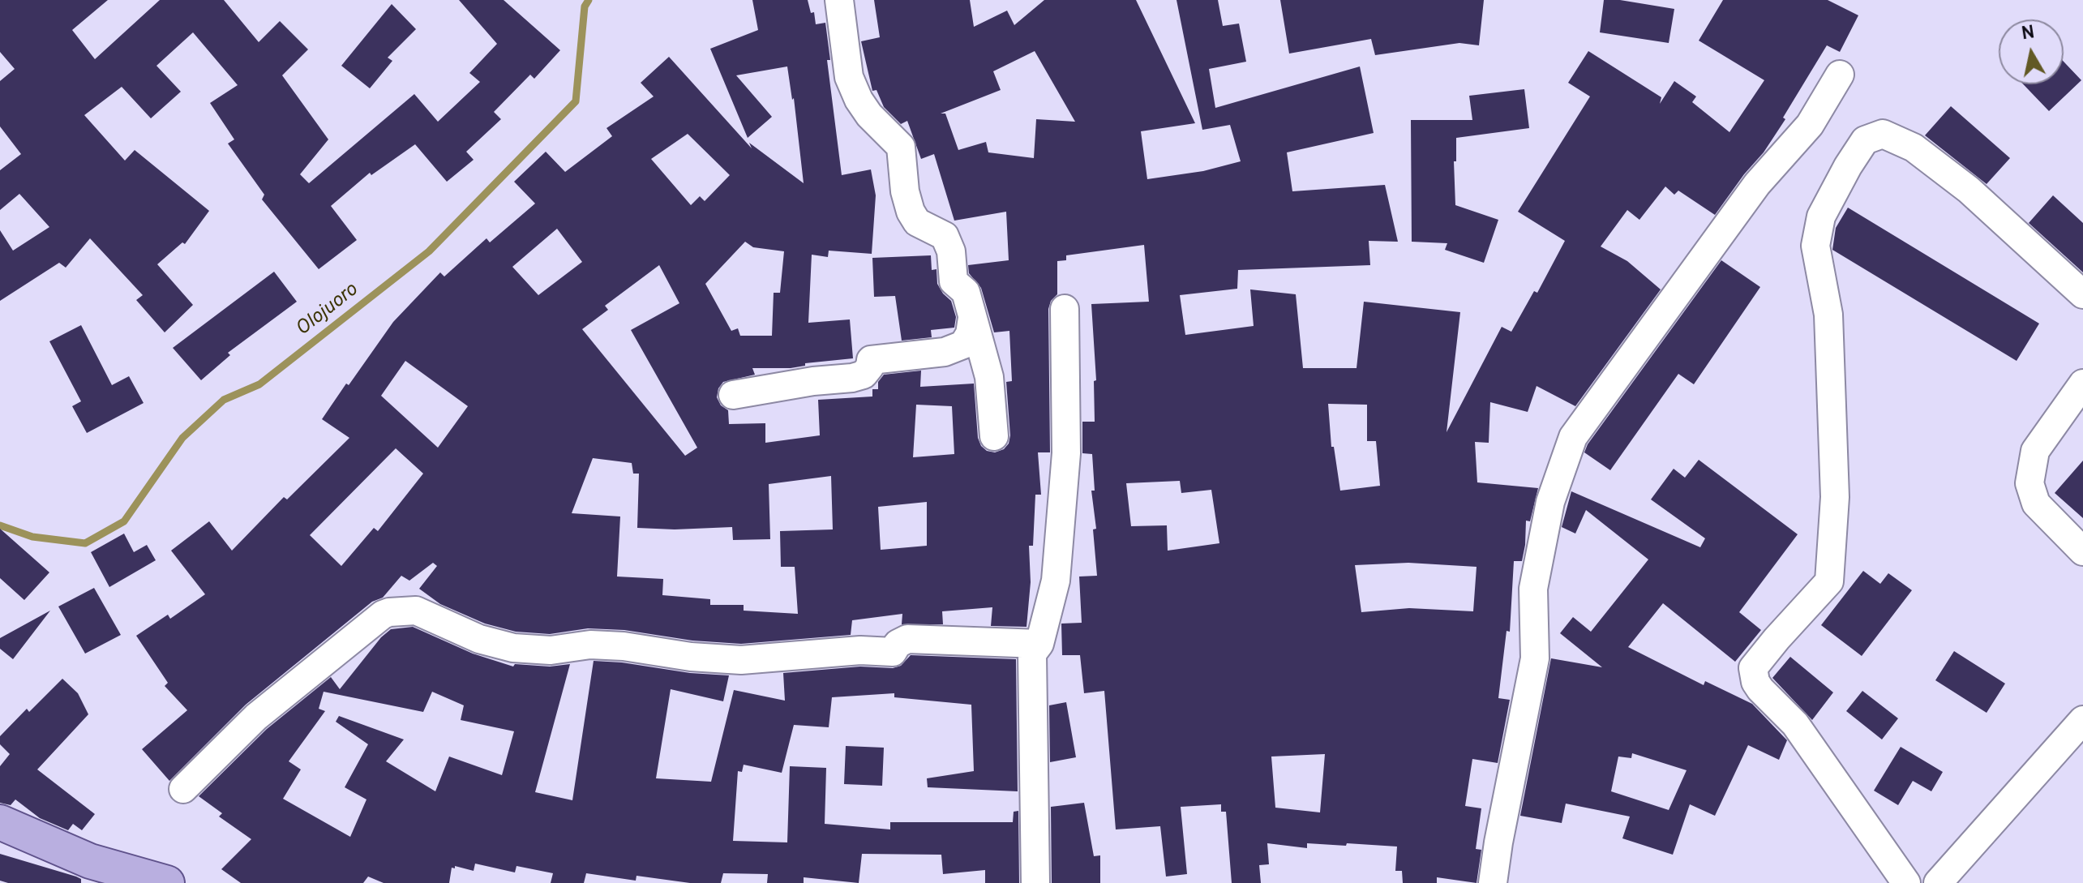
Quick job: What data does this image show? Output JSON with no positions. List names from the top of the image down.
{
  "water": ["Olojuoro"],
  "north": "top"
}
